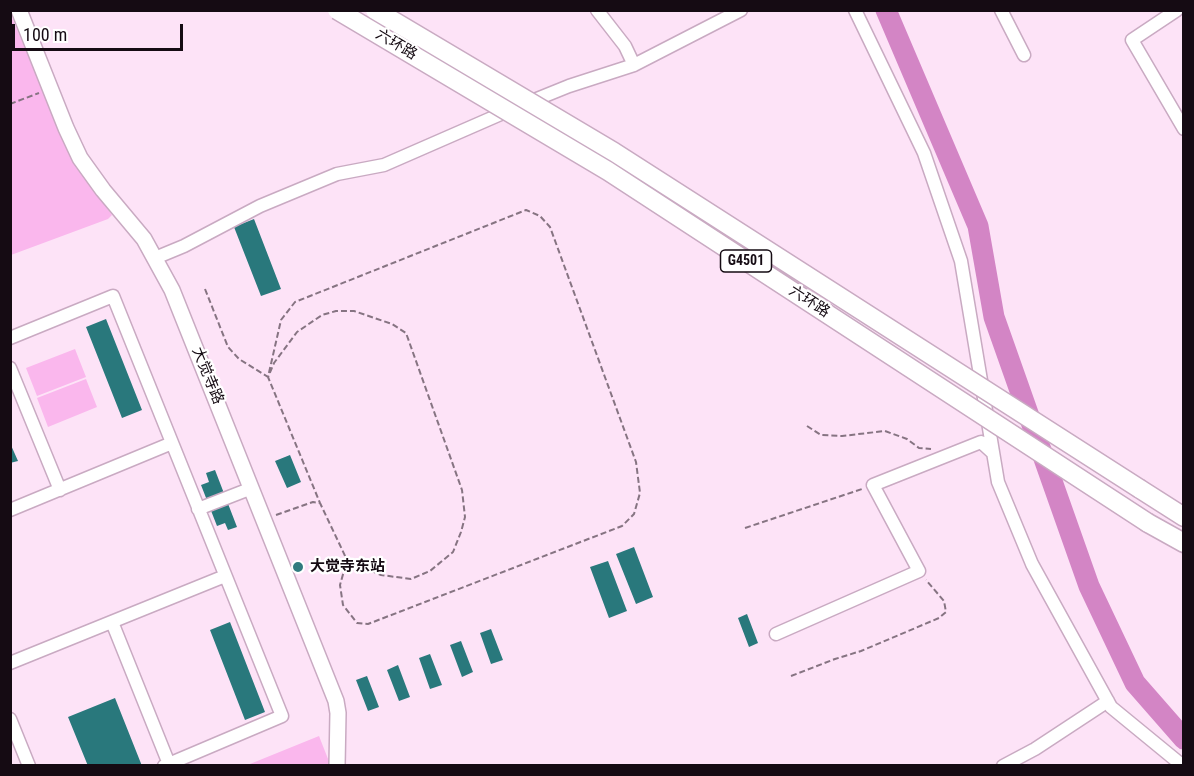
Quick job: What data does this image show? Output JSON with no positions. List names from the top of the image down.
{
  "streets": {
    "highway": ["六环路", "G4501"],
    "main road": ["大觉寺路"]
  },
  "places": ["大觉寺东站"],
  "scale_bar": "100 m"
}
